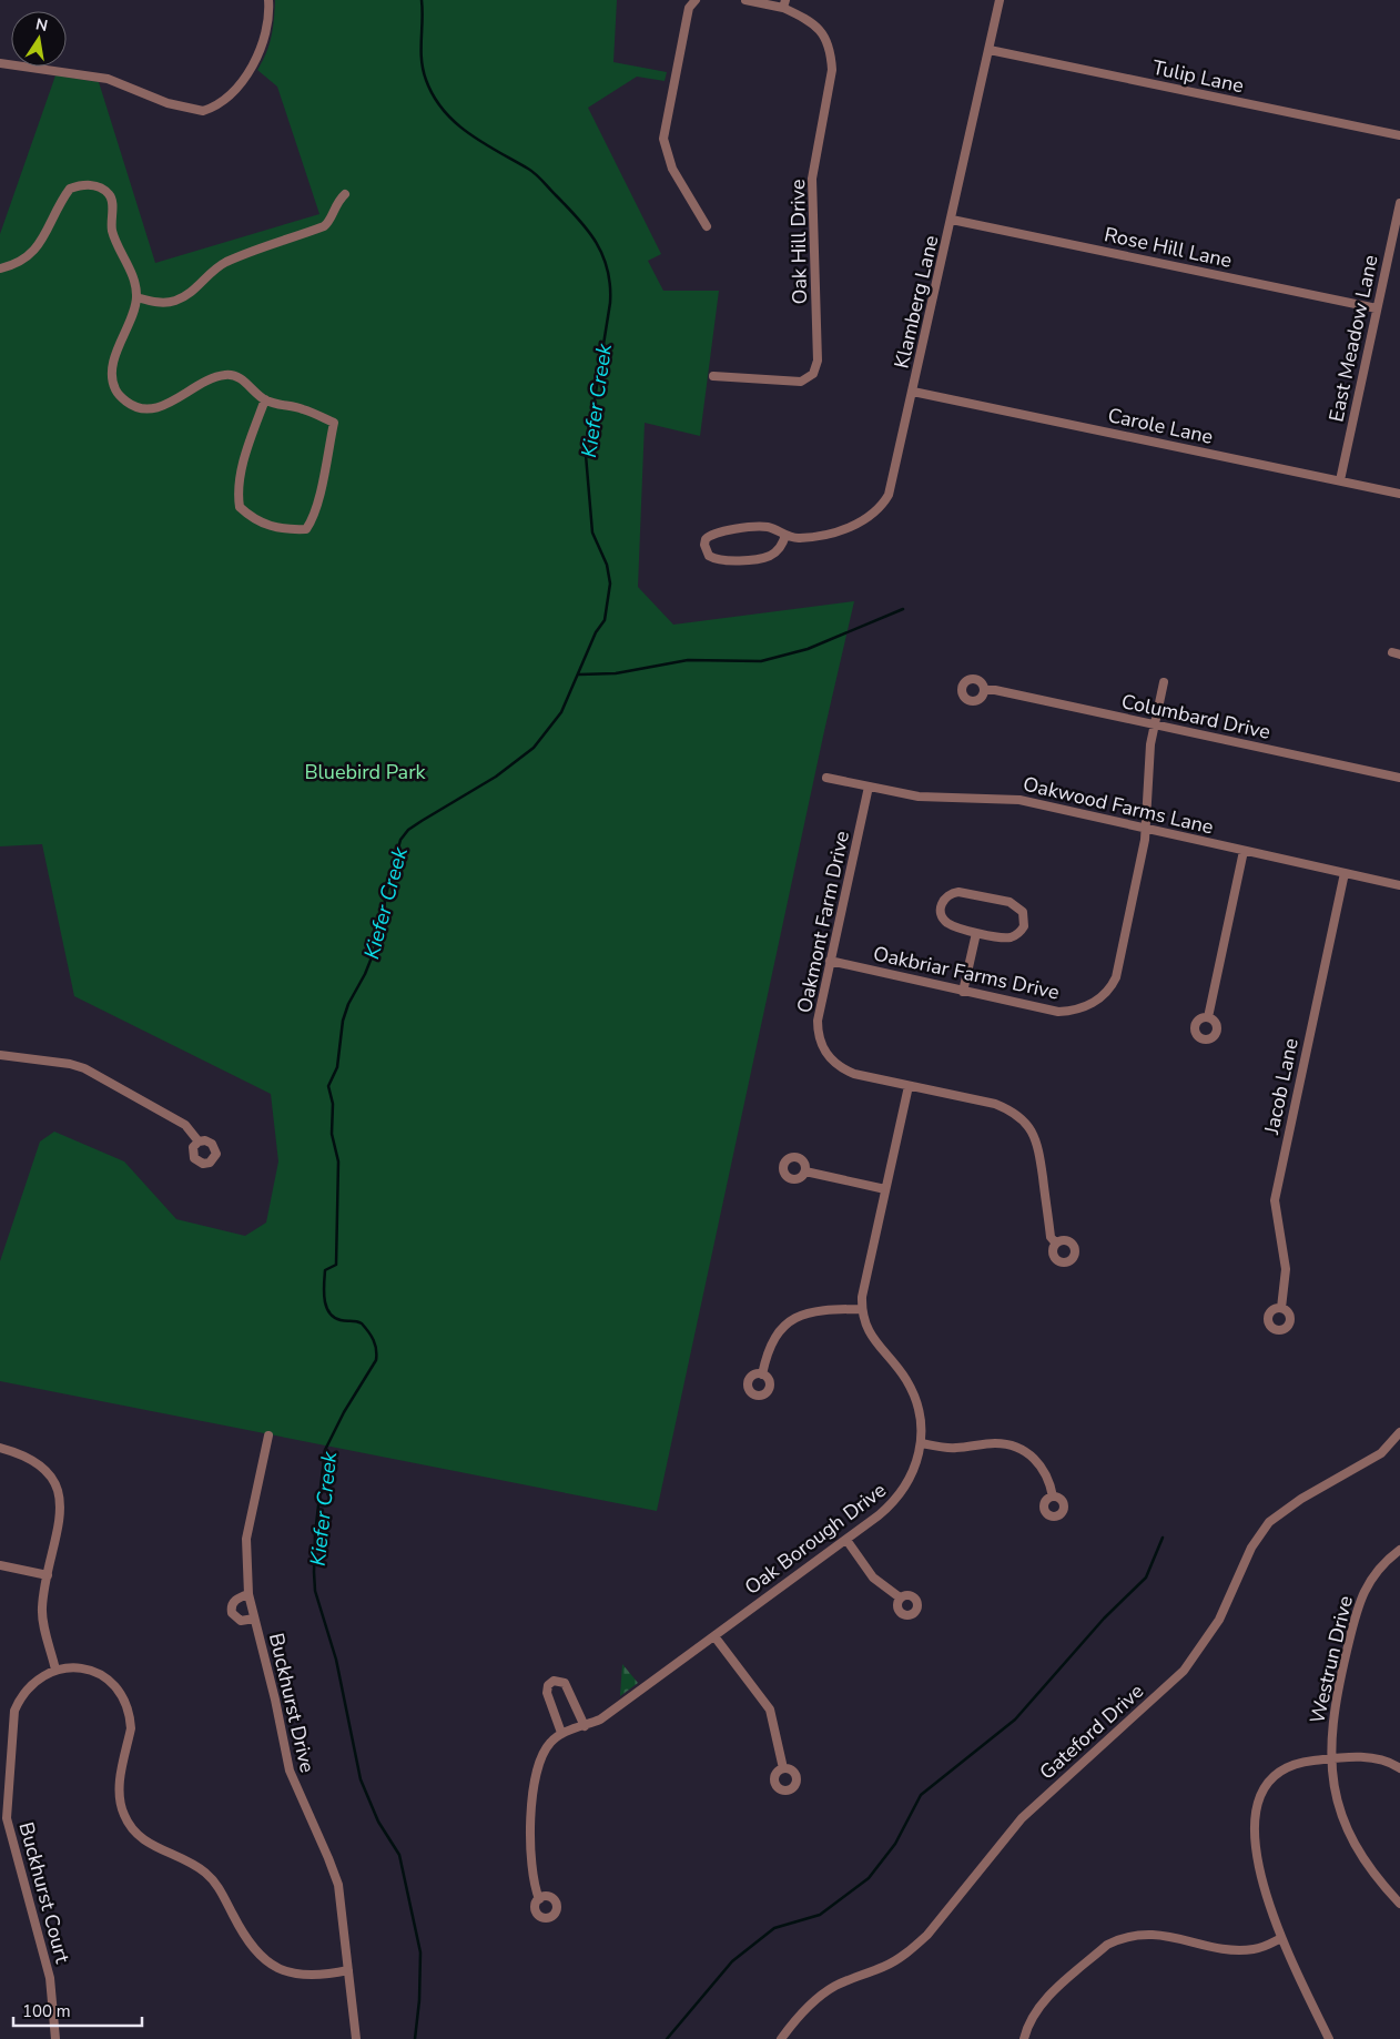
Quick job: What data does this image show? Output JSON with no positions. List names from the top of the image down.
{
  "streets": {
    "street": [
      "Tulip Lane",
      "Oak Hill Drive",
      "Rose Hill Lane",
      "Klamberg Lane",
      "East Meadow Lane",
      "Carole Lane",
      "Columbard Drive",
      "Oakwood Farms Lane",
      "Oakmont Farm Drive",
      "Oakbriar Farms Drive",
      "Jacob Lane",
      "Oak Borough Drive",
      "Westrun Drive",
      "Buckhurst Drive",
      "Gateford Drive",
      "Buckhurst Court"
    ]
  },
  "crossings": [
    ["Tulip Lane", "Klamberg Lane"],
    ["Rose Hill Lane", "Klamberg Lane"],
    ["Rose Hill Lane", "East Meadow Lane"],
    ["Klamberg Lane", "Carole Lane"],
    ["East Meadow Lane", "Carole Lane"],
    ["Columbard Drive", "Oakbriar Farms Drive"],
    ["Oakwood Farms Lane", "Oakmont Farm Drive"],
    ["Oakwood Farms Lane", "Oakbriar Farms Drive"],
    ["Oakwood Farms Lane", "Jacob Lane"],
    ["Oakmont Farm Drive", "Oakbriar Farms Drive"]
  ],
  "water": ["Kiefer Creek"],
  "parks": ["Bluebird Park"],
  "scale_bar": "100 m",
  "north": "top"
}
